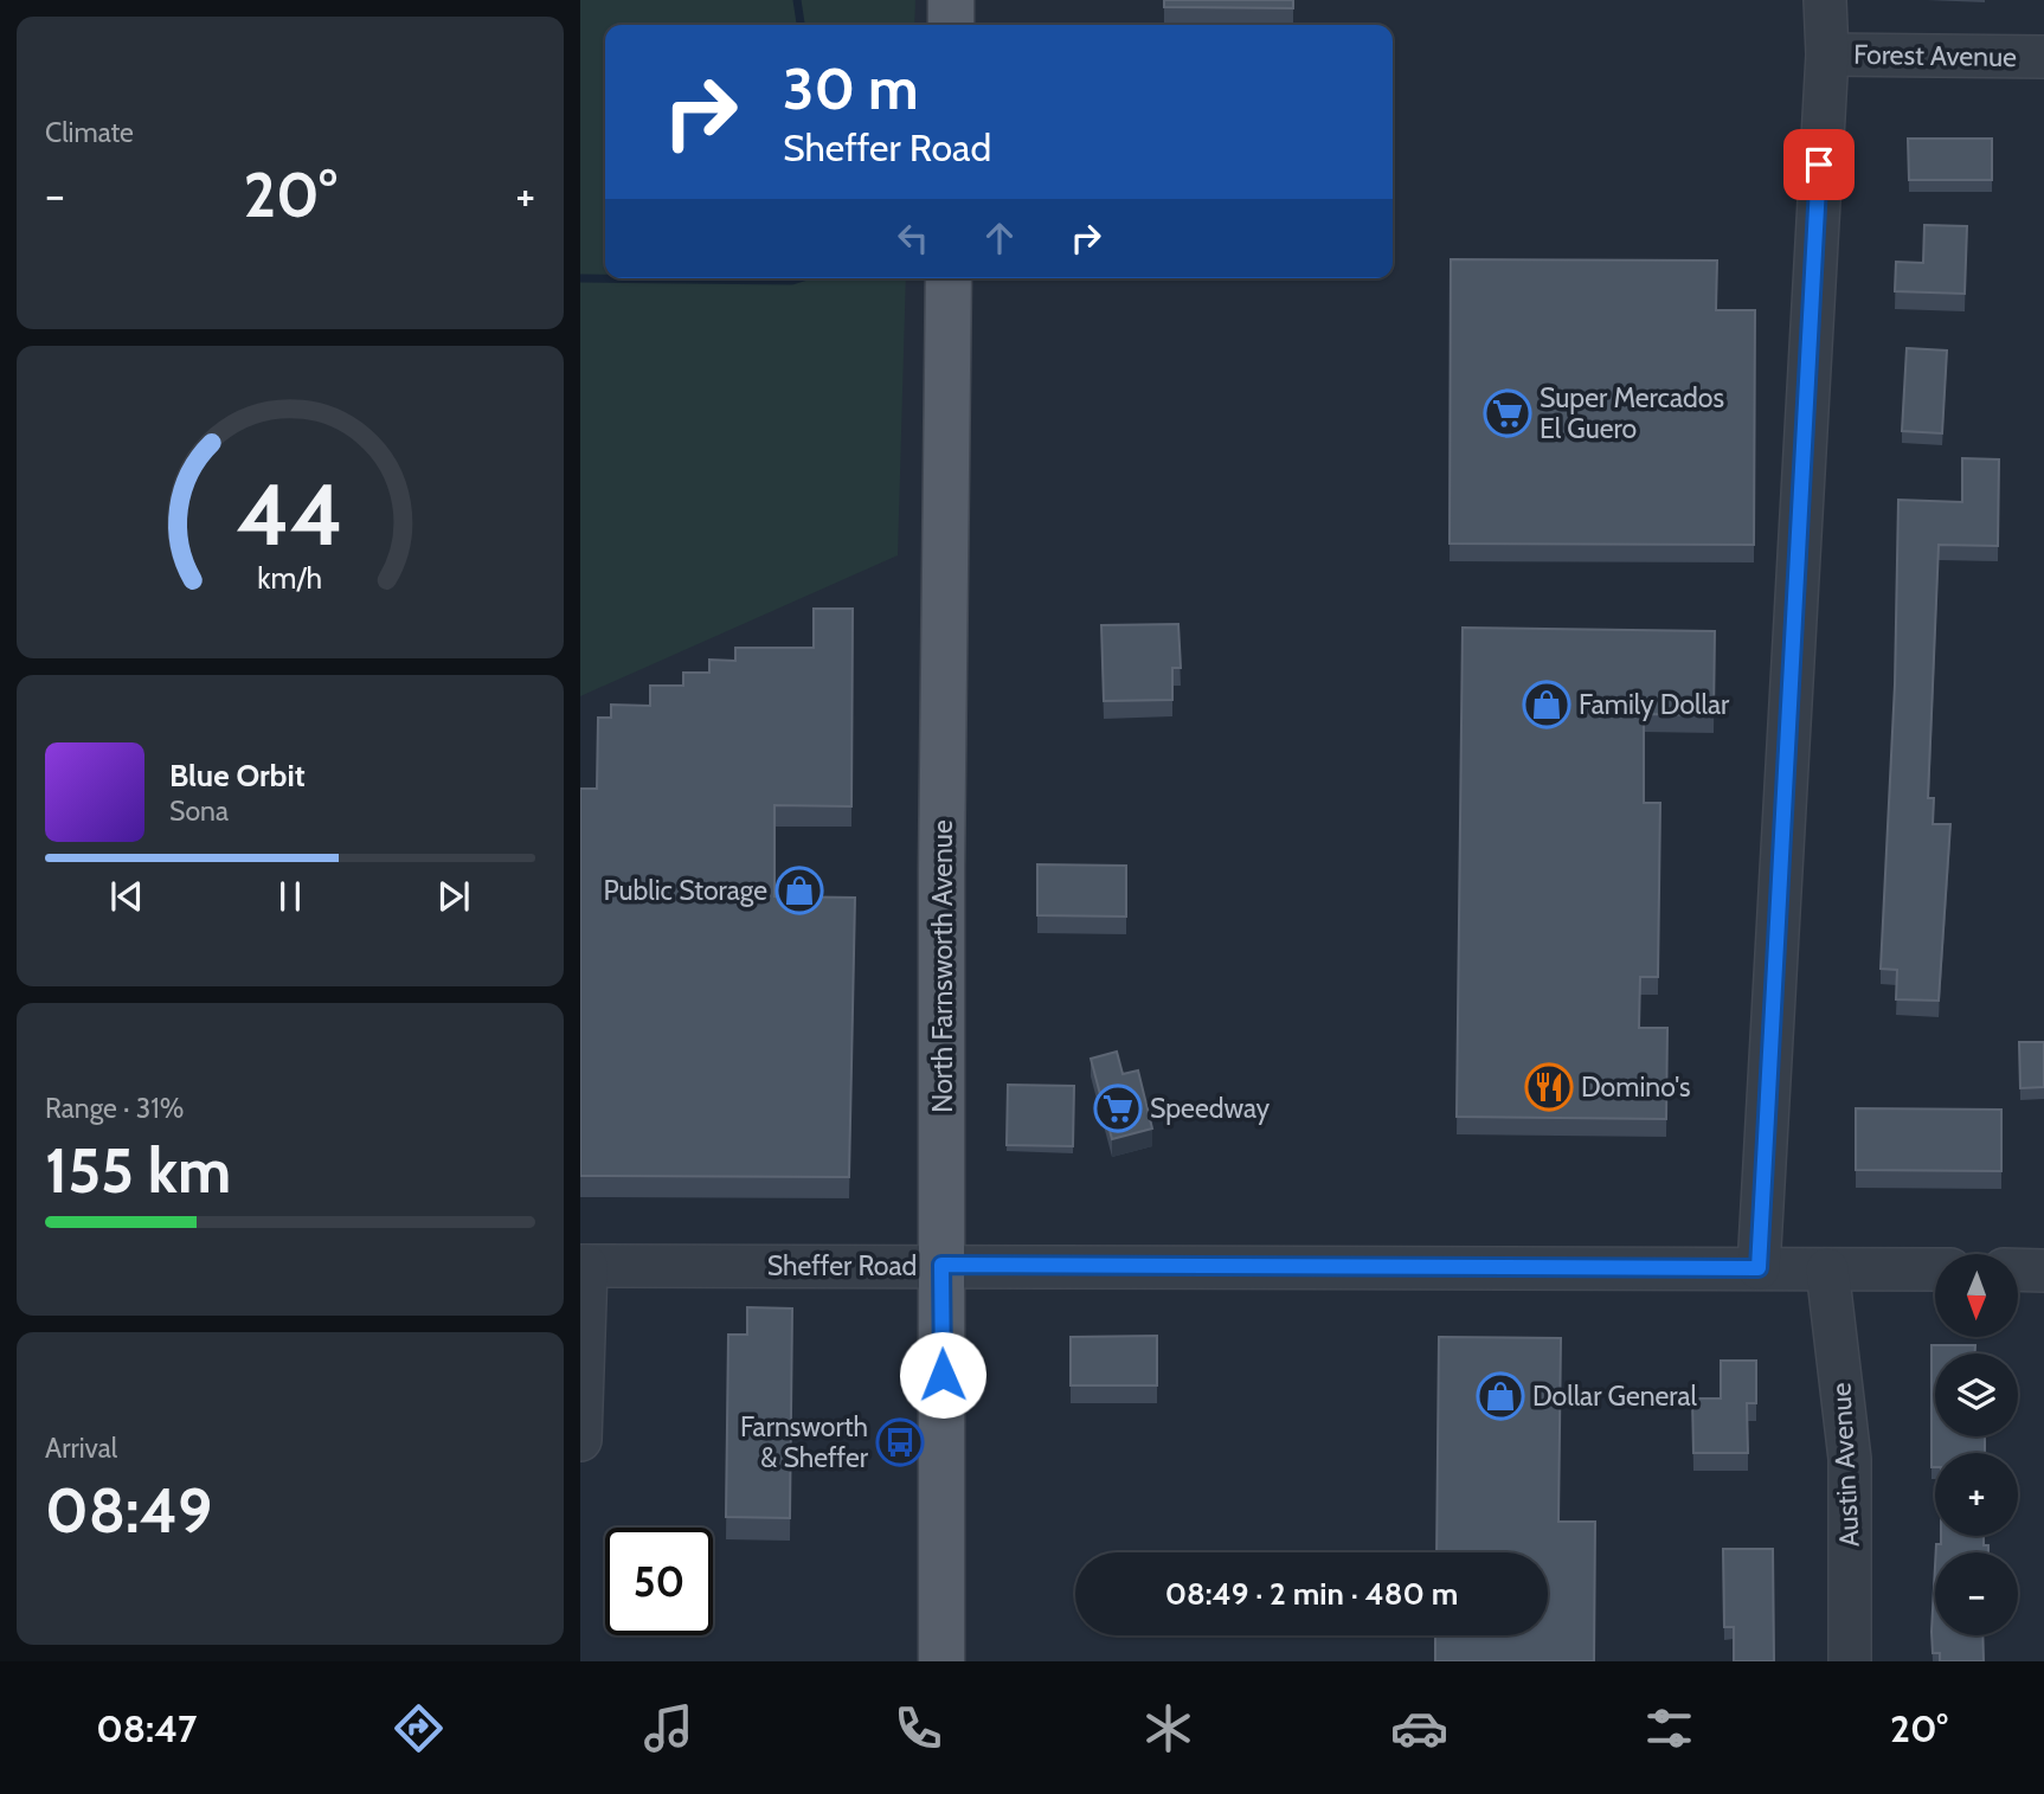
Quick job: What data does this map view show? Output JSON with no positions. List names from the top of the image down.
{
  "streets": {
    "main road": ["North Farnsworth Avenue"],
    "street": ["Forest Avenue", "Sheffer Road", "Austin Avenue"]
  },
  "crossings": [
    ["North Farnsworth Avenue", "Sheffer Road"],
    ["Sheffer Road", "Austin Avenue"]
  ],
  "places": {
    "supermarket": ["Super Mercados El Guero", "Speedway"],
    "shop": ["Family Dollar", "Public Storage", "Dollar General"],
    "restaurant": ["Domino's"],
    "bus stop": ["Farnsworth & Sheffer"]
  },
  "north": "bottom",
  "page": {
    "tile": [
      "Climate",
      ["Range · 31%", "155 km"],
      ["Arrival", "08:49"]
    ],
    "turn": ["30 m", "Sheffer Road"],
    "heat": ["−", "20°", "+"],
    "song": ["Blue Orbit", "Sona"],
    "map_buttons": ["+", "−"],
    "limit": "50",
    "trip": "08:49 · 2 min · 480 m",
    "tabs": ["08:47", "20°"],
    "gauge": ["44", "km/h"]
  }
}
